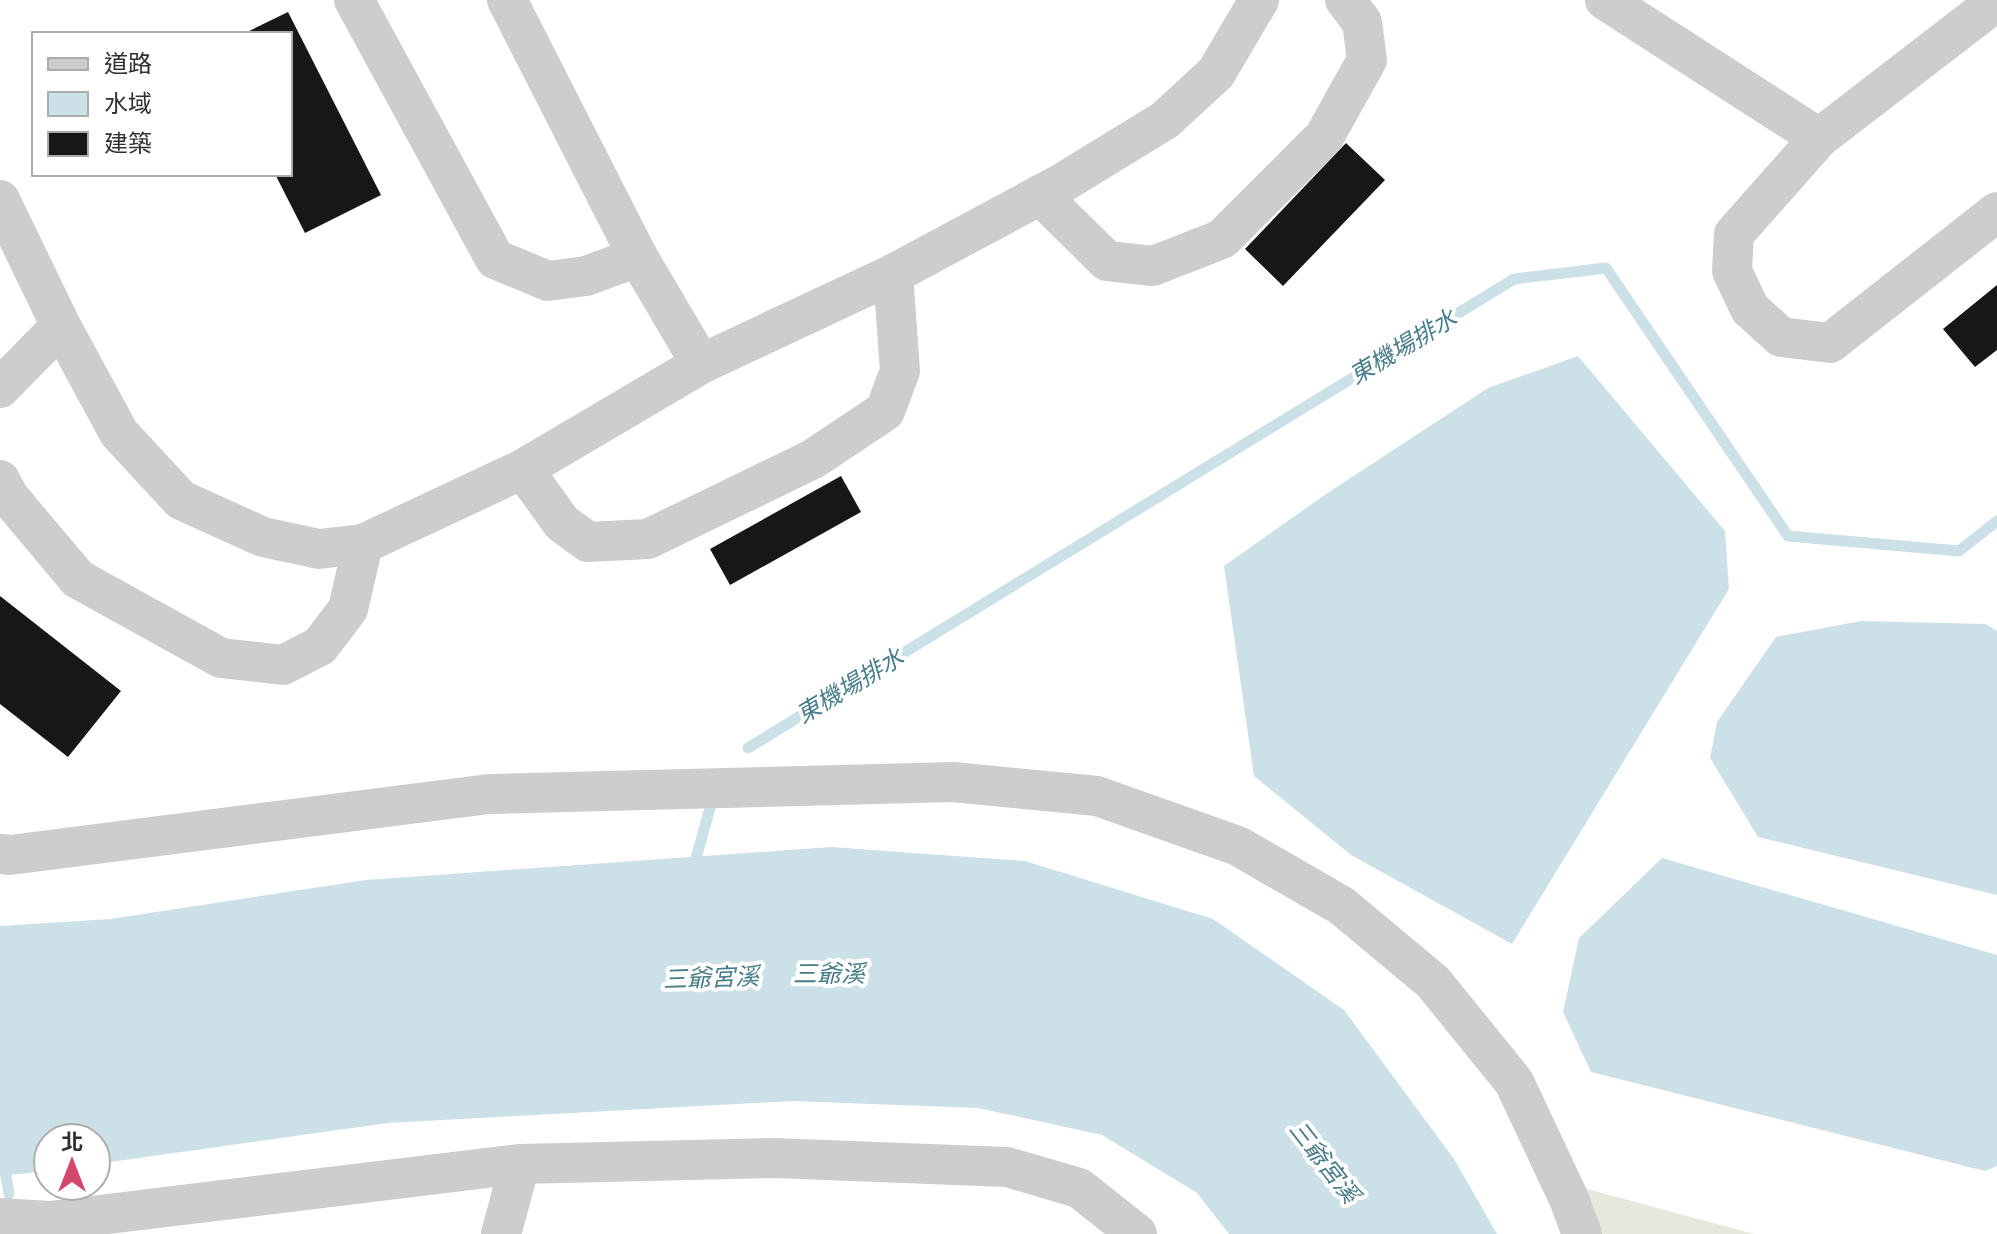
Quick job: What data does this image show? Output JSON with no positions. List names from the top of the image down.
{
  "water": ["東機場排水", "三爺溪", "三爺宮溪"],
  "legend": ["道路", "水域", "建築"],
  "north": "top"
}
